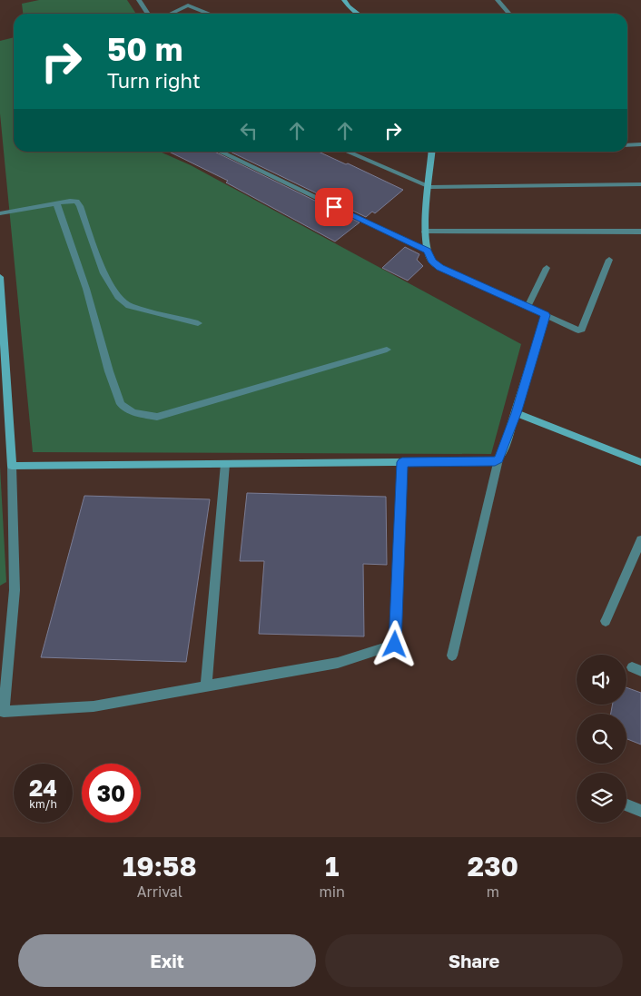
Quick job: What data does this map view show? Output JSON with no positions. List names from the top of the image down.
{
  "page": {
    "turn": ["50 m", "Turn right"],
    "speed": "24 km/h",
    "limit": "30",
    "eta": [
      "19:58",
      "Arrival",
      "1",
      "min",
      "230",
      "m"
    ],
    "buttons": ["Exit", "Share"]
  }
}
